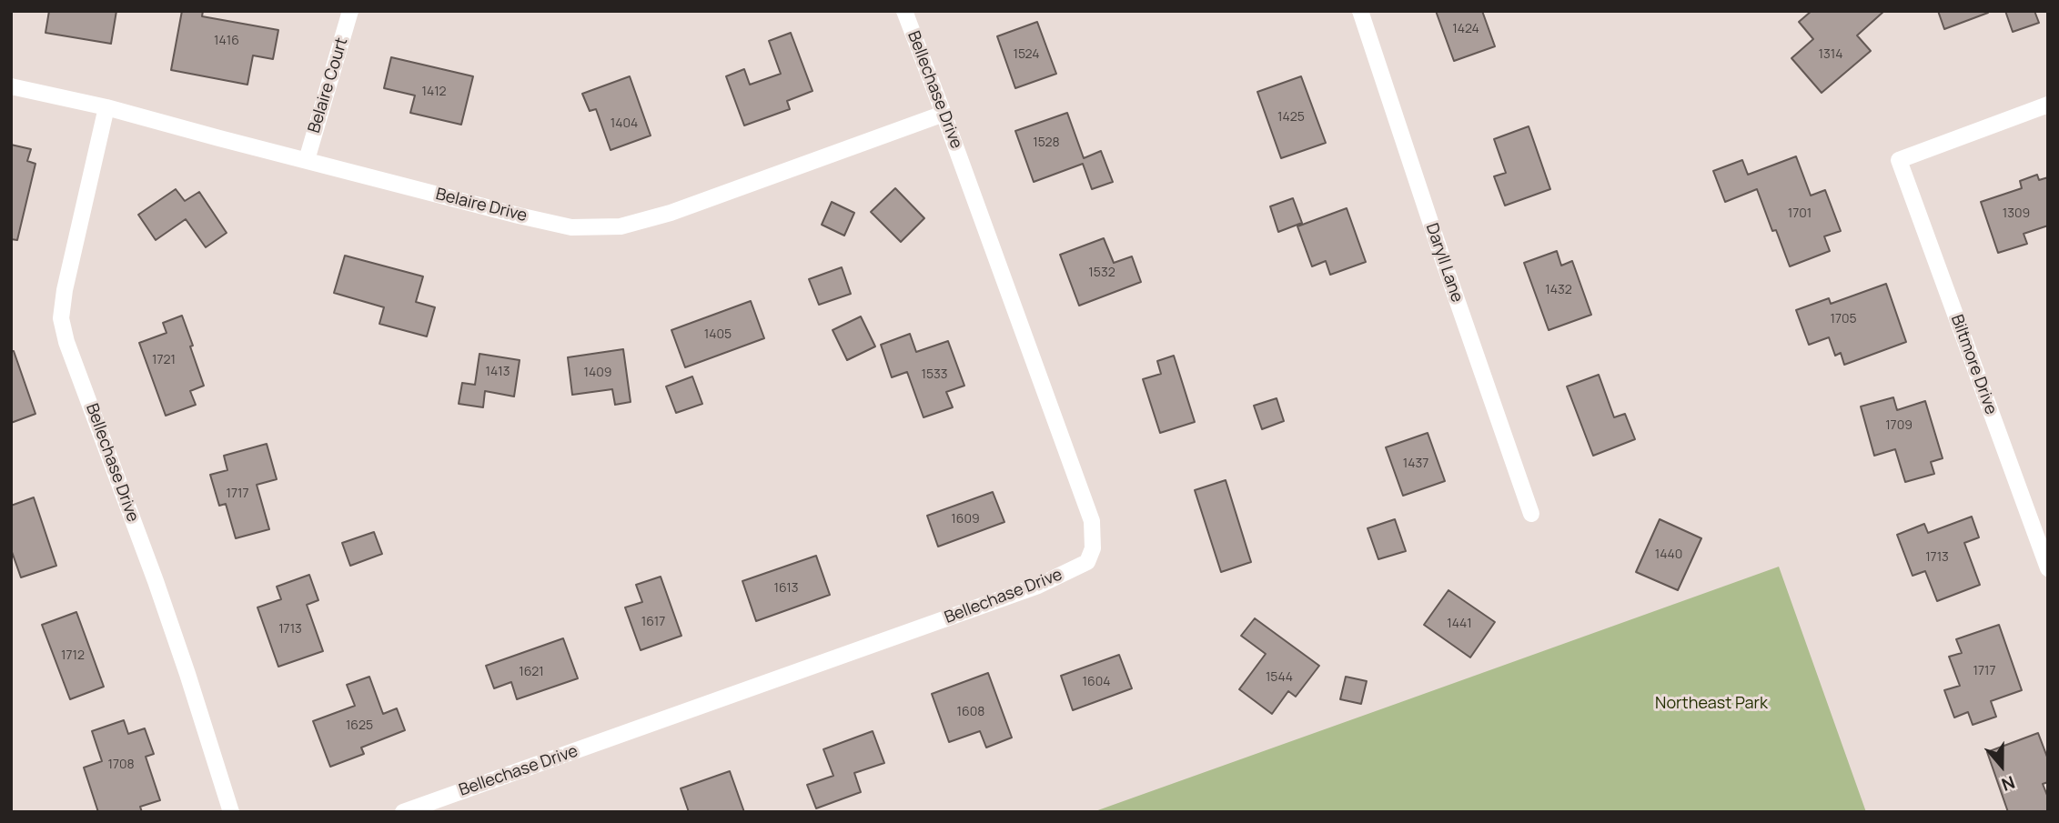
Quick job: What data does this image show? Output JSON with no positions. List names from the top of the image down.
{
  "streets": {
    "street": [
      "Belaire Court",
      "Bellechase Drive",
      "Belaire Drive",
      "Daryll Lane",
      "Biltmore Drive"
    ]
  },
  "crossings": [
    ["Belaire Court", "Belaire Drive"],
    ["Bellechase Drive", "Belaire Drive"]
  ],
  "parks": ["Northeast Park"],
  "house_numbers": [
    "1424",
    "1416",
    "1524",
    "1314",
    "1412",
    "1425",
    "1404",
    "1528",
    "1701",
    "1309",
    "1532",
    "1432",
    "1705",
    "1405",
    "1721",
    "1413",
    "1409",
    "1533",
    "1709",
    "1437",
    "1717",
    "1609",
    "1440",
    "1713",
    "1613",
    "1617",
    "1441",
    "1713",
    "1712",
    "1717",
    "1621",
    "1544",
    "1604",
    "1608",
    "1625",
    "1708"
  ],
  "north": "bottom"
}
